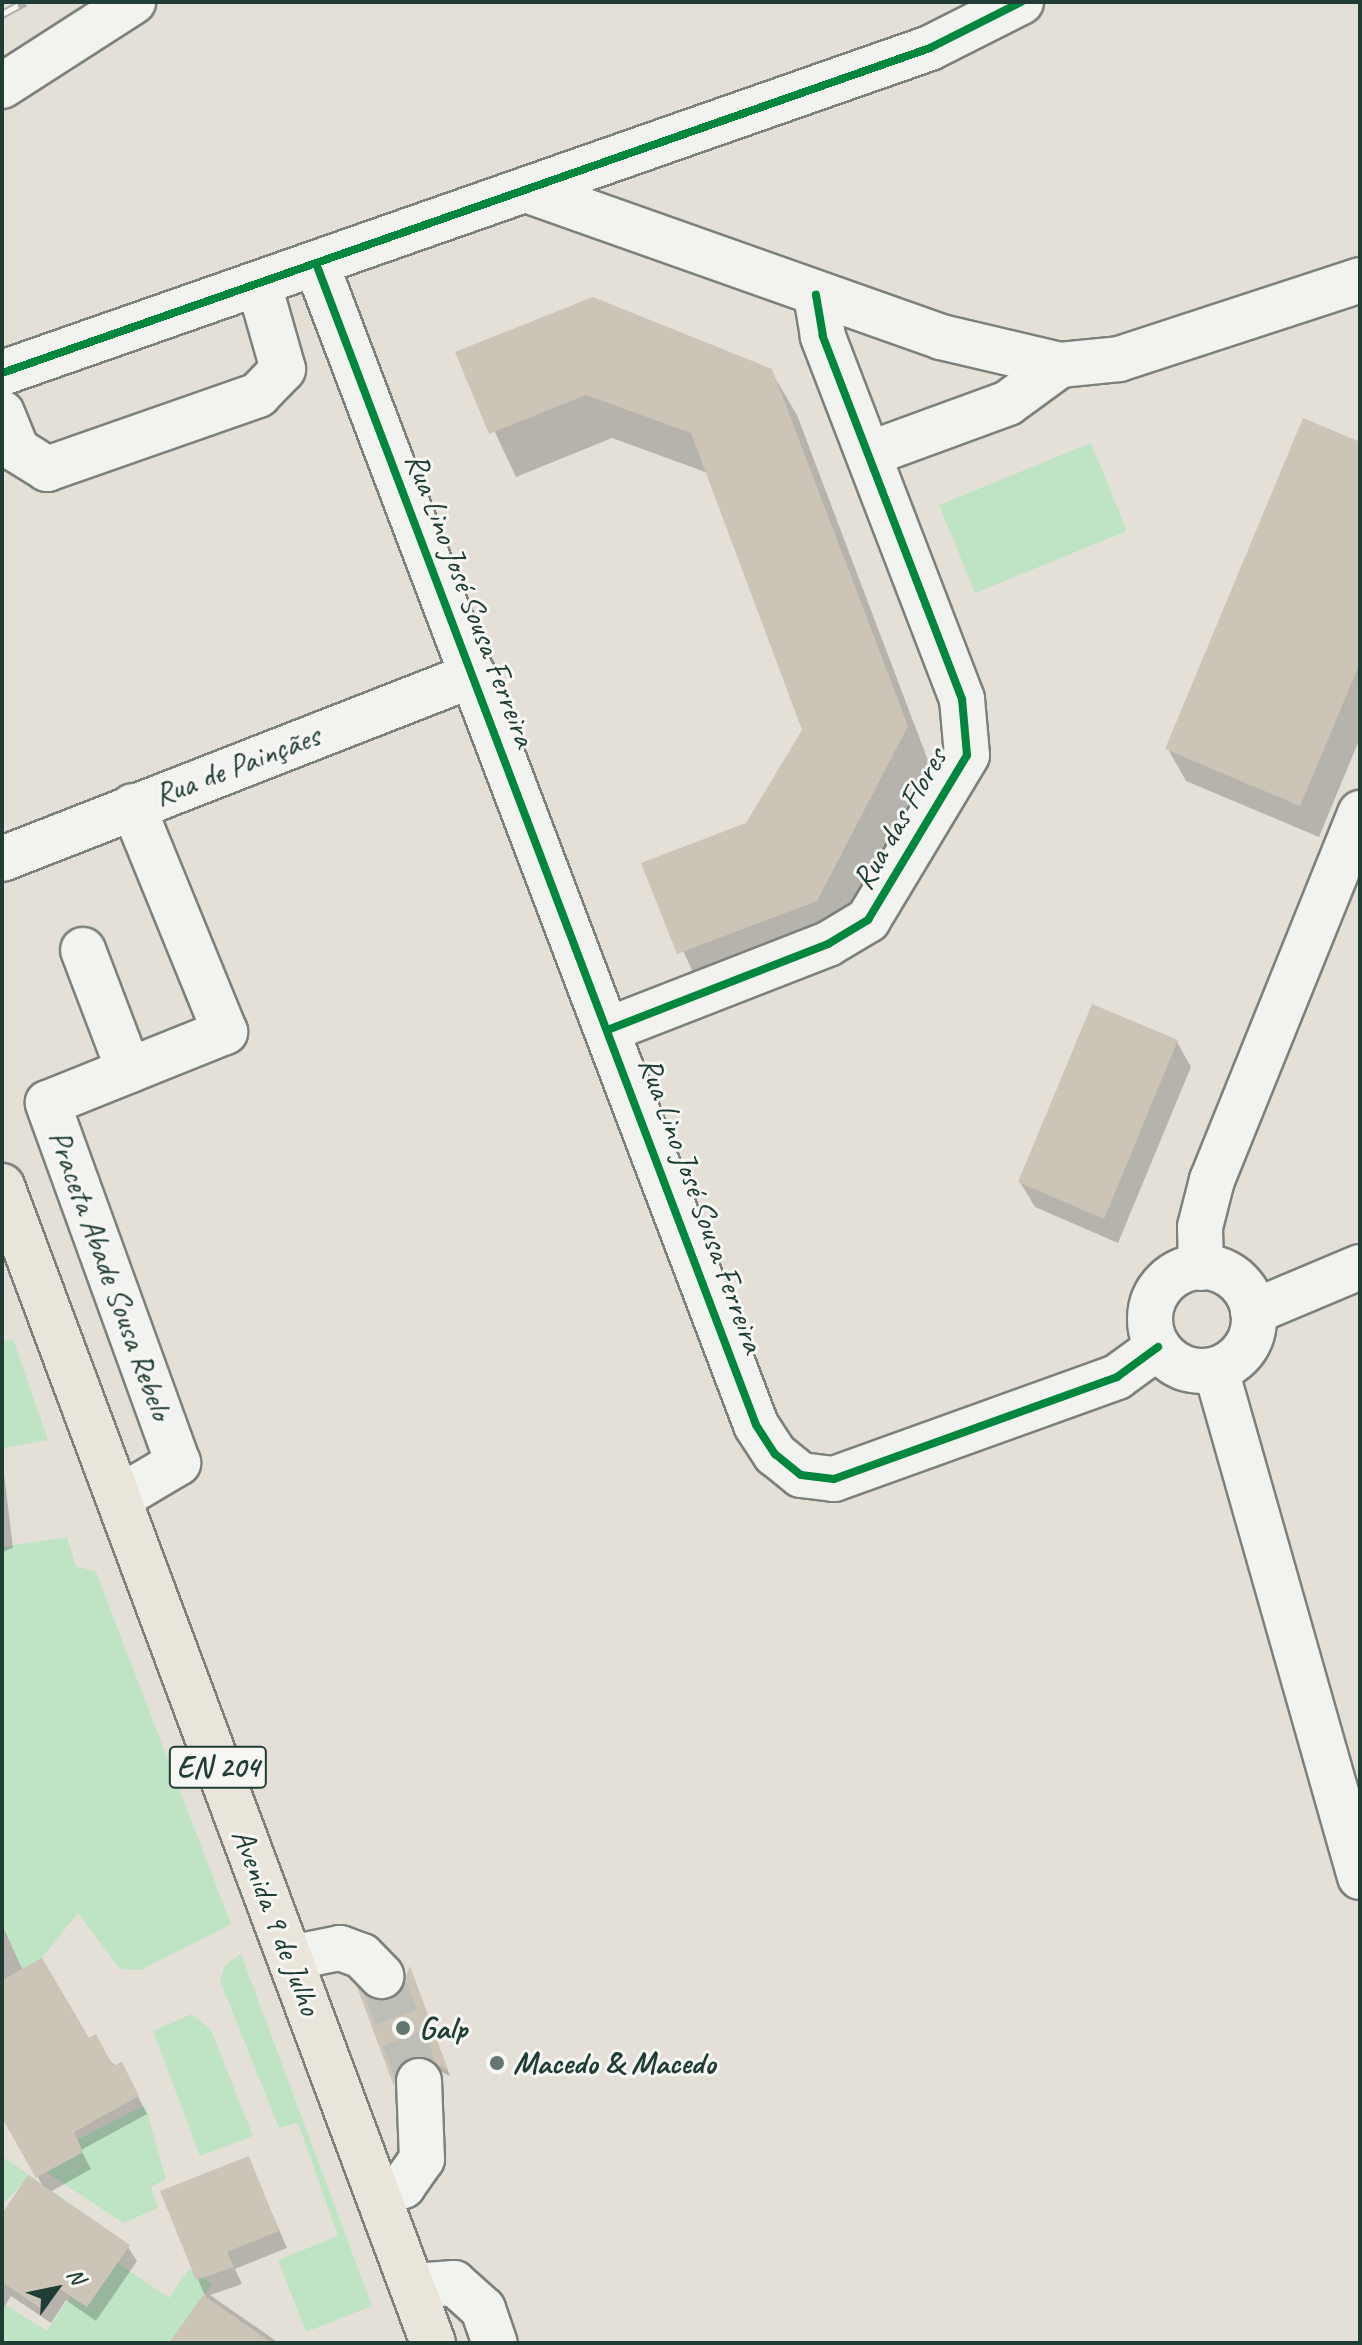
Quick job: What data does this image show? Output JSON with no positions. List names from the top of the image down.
{
  "streets": {
    "main road": ["EN 204", "Avenida 9 de Julho"],
    "street": [
      "Rua Lino José Sousa Ferreira",
      "Rua de Painçães",
      "Rua das Flores",
      "Praceta Abade Sousa Rebelo"
    ]
  },
  "crossings": [
    ["Rua Lino José Sousa Ferreira", "Rua de Painçães"],
    ["Rua Lino José Sousa Ferreira", "Rua das Flores"],
    ["Rua de Painçães", "Praceta Abade Sousa Rebelo"],
    ["Praceta Abade Sousa Rebelo", "Avenida 9 de Julho"]
  ],
  "places": ["Galp", "Macedo & Macedo"],
  "north": "top right"
}
